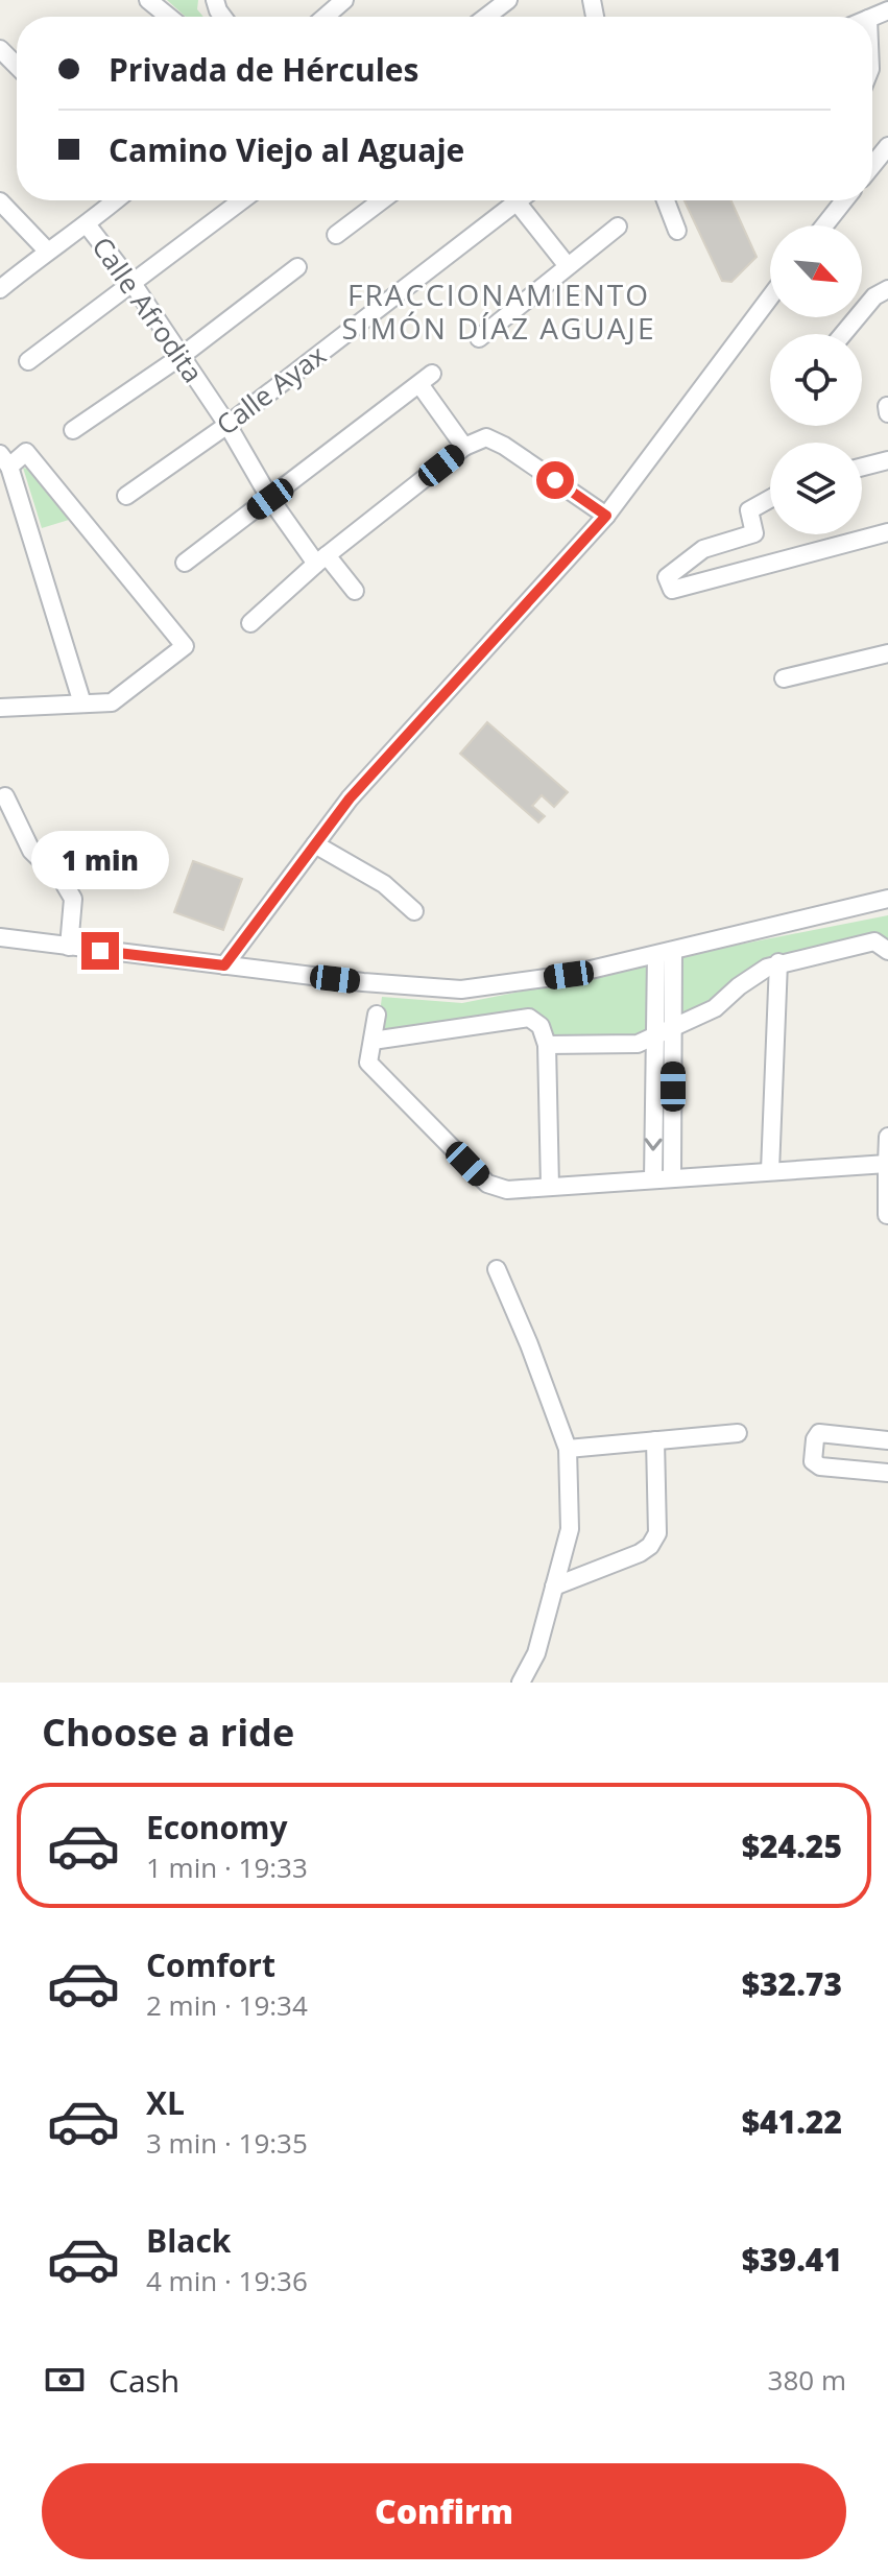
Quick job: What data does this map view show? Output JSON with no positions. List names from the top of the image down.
{
  "streets": {
    "street": ["Calle Afrodita", "Calle Ayax"]
  },
  "crossings": [
    ["Calle Afrodita", "Calle Ayax"]
  ],
  "districts": ["FRACCIONAMIENTO SIMÓN DÍAZ AGUAJE"],
  "north": "bottom right",
  "page": {
    "banner": ["Privada de Hércules", "Camino Viejo al Aguaje"],
    "bubble": "1 min",
    "heading": "Choose a ride",
    "list": [
      {
        "name": "Economy",
        "note": "1 min · 19:33",
        "value": "$24.25"
      },
      {
        "name": "Comfort",
        "note": "2 min · 19:34",
        "value": "$32.73"
      },
      {
        "name": "XL",
        "note": "3 min · 19:35",
        "value": "$41.22"
      },
      {
        "name": "Black",
        "note": "4 min · 19:36",
        "value": "$39.41"
      }
    ],
    "pay": ["Cash", "380 m"],
    "buttons": "Confirm"
  }
}
